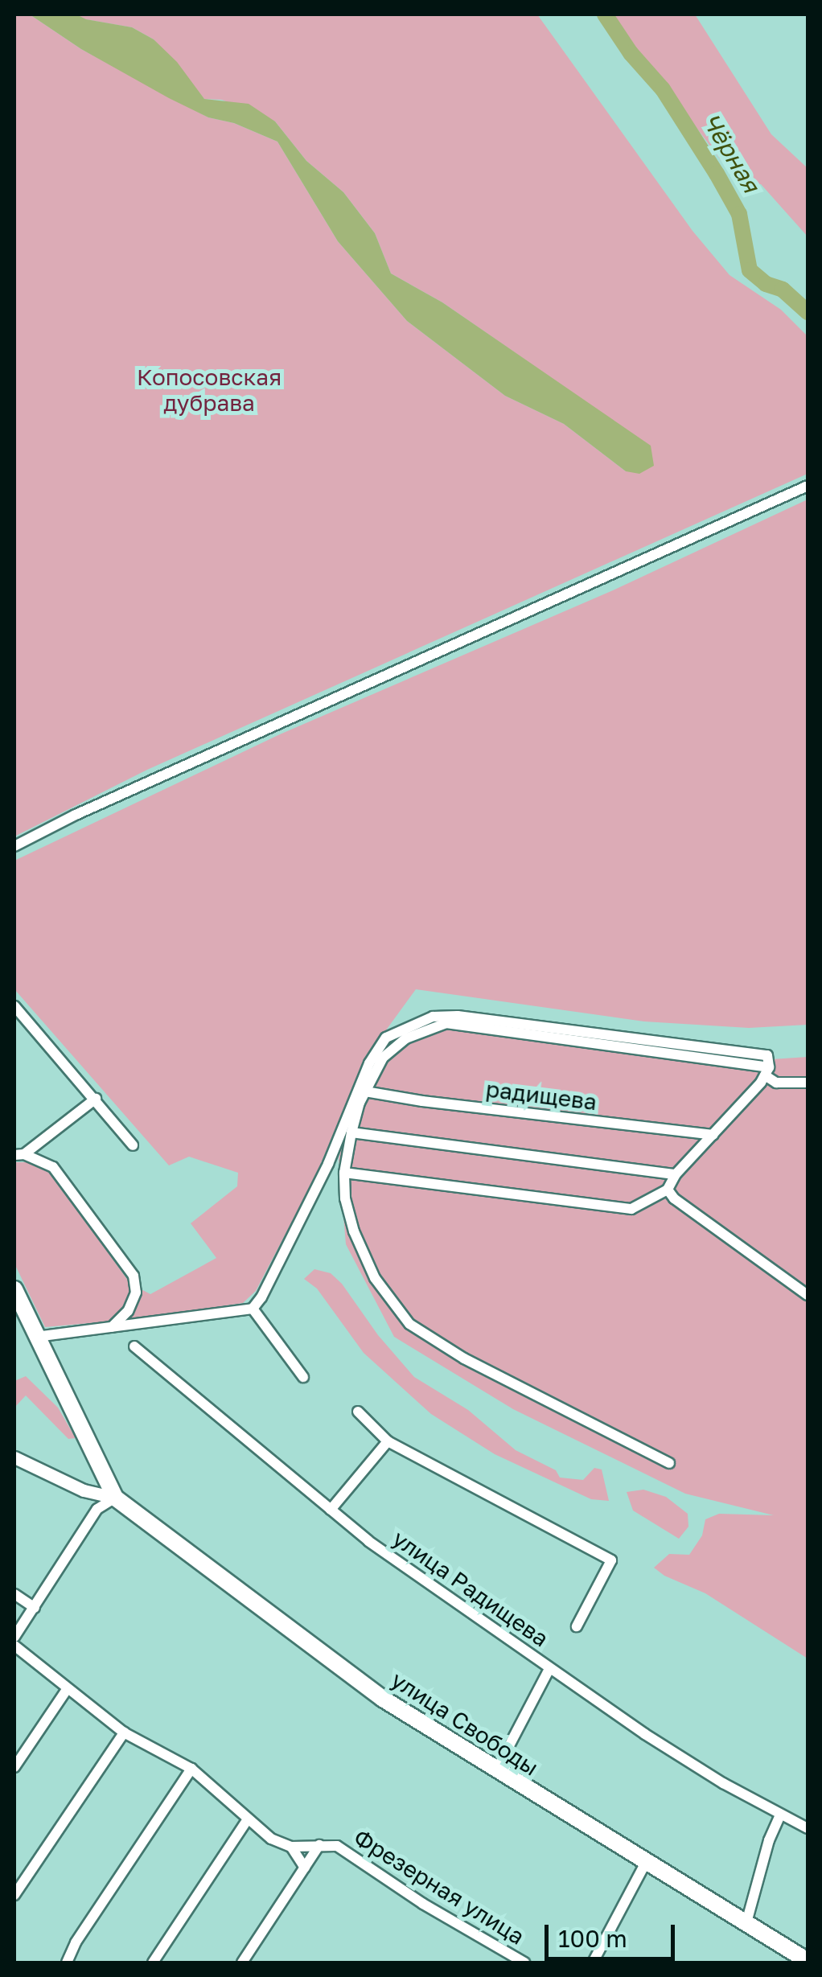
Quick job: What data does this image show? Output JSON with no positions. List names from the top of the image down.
{
  "streets": {
    "main road": ["улица Свободы"],
    "street": ["радищева", "улица Радищева", "Фрезерная улица"]
  },
  "water": ["Чёрная"],
  "parks": ["Копосовская дубрава"],
  "scale_bar": "100 m"
}
